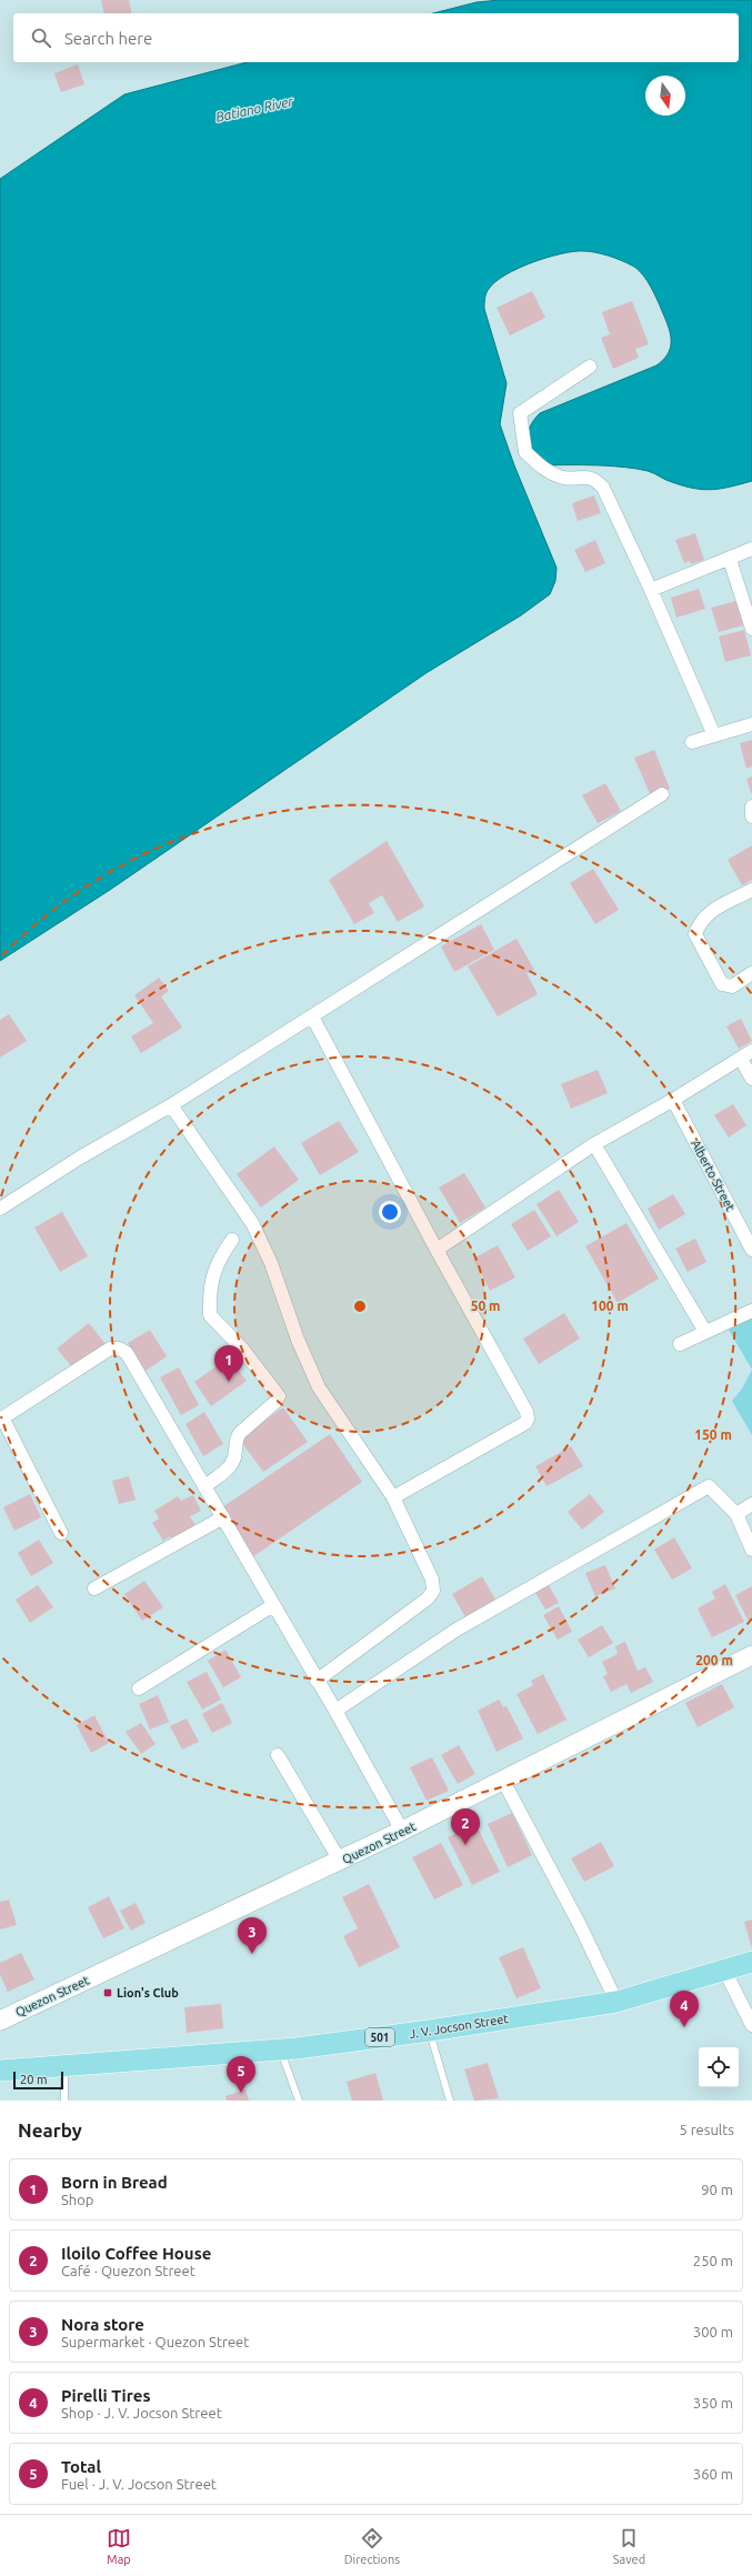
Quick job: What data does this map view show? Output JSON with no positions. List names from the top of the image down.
{
  "streets": {
    "main road": ["Quezon Street", "J. V. Jocson Street", "501"],
    "street": ["Alberto Street"]
  },
  "water": ["Batiano River"],
  "places": {
    "transit": ["Lion's Club"]
  },
  "scale_bar": "20 m",
  "north": "bottom",
  "page": {
    "search": "Search here",
    "pins": [
      "1",
      "2",
      "3",
      "4",
      "5"
    ],
    "scale": "20 m",
    "heading": ["Nearby", "5 results"],
    "list": [
      {
        "mark": "1",
        "name": "Born in Bread",
        "note": "Shop",
        "value": "90 m"
      },
      {
        "mark": "2",
        "name": "Iloilo Coffee House",
        "note": "Café · Quezon Street",
        "value": "250 m"
      },
      {
        "mark": "3",
        "name": "Nora store",
        "note": "Supermarket · Quezon Street",
        "value": "300 m"
      },
      {
        "mark": "4",
        "name": "Pirelli Tires",
        "note": "Shop · J. V. Jocson Street",
        "value": "350 m"
      },
      {
        "mark": "5",
        "name": "Total",
        "note": "Fuel · J. V. Jocson Street",
        "value": "360 m"
      }
    ],
    "nav": ["Map", "Directions", "Saved"]
  },
  "rings": [
    "50 m",
    "100 m",
    "150 m",
    "200 m"
  ]
}
